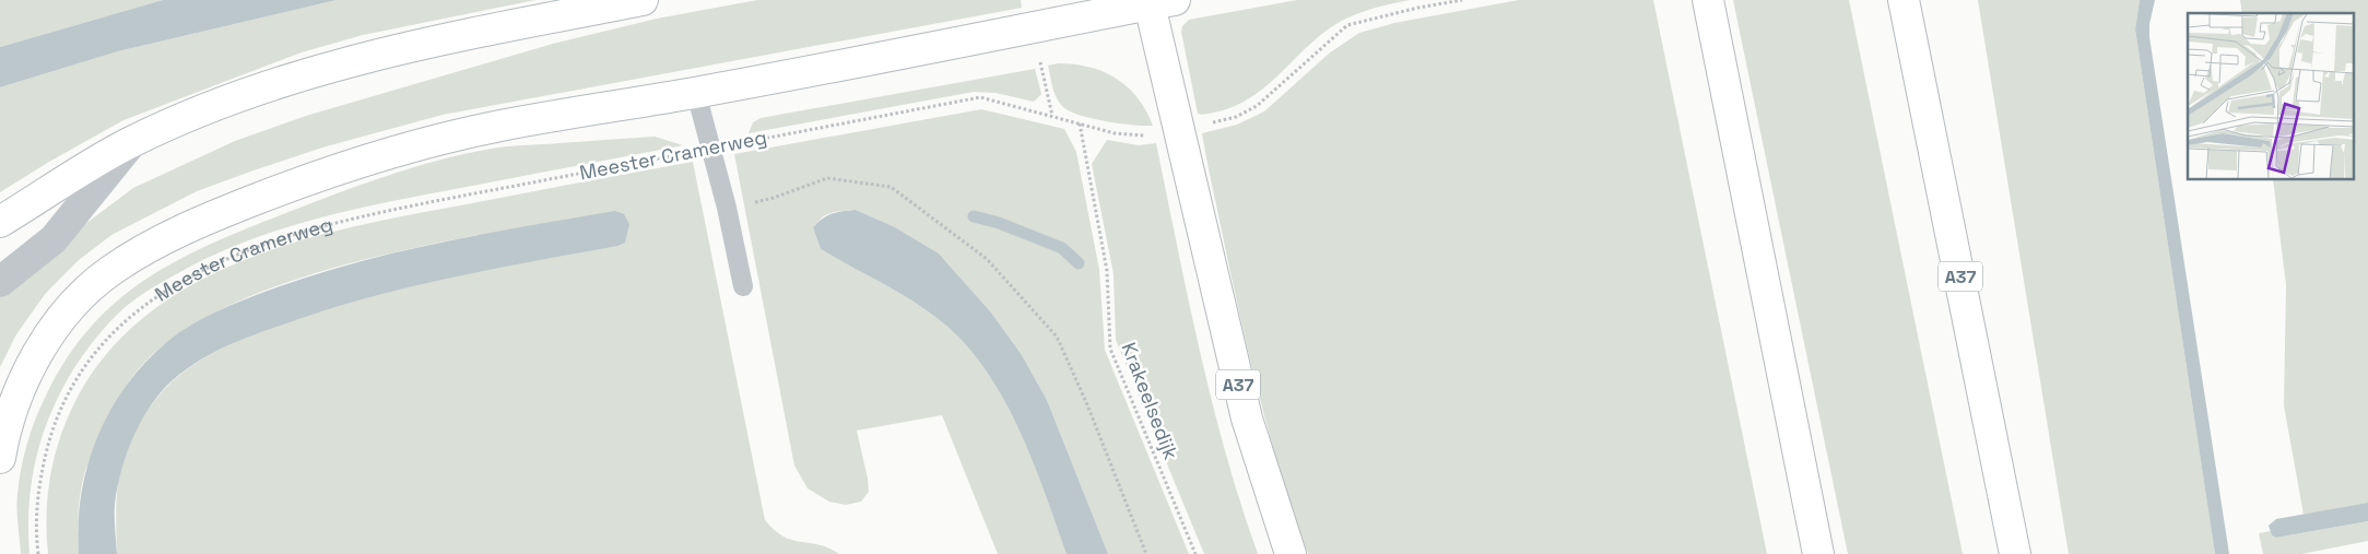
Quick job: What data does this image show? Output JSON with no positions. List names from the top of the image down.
{
  "streets": {
    "main road": ["A37"],
    "path": ["Meester Cramerweg", "Krakeelsedijk"]
  },
  "crossings": [
    ["Meester Cramerweg", "A37"],
    ["Meester Cramerweg", "Krakeelsedijk"]
  ]
}
